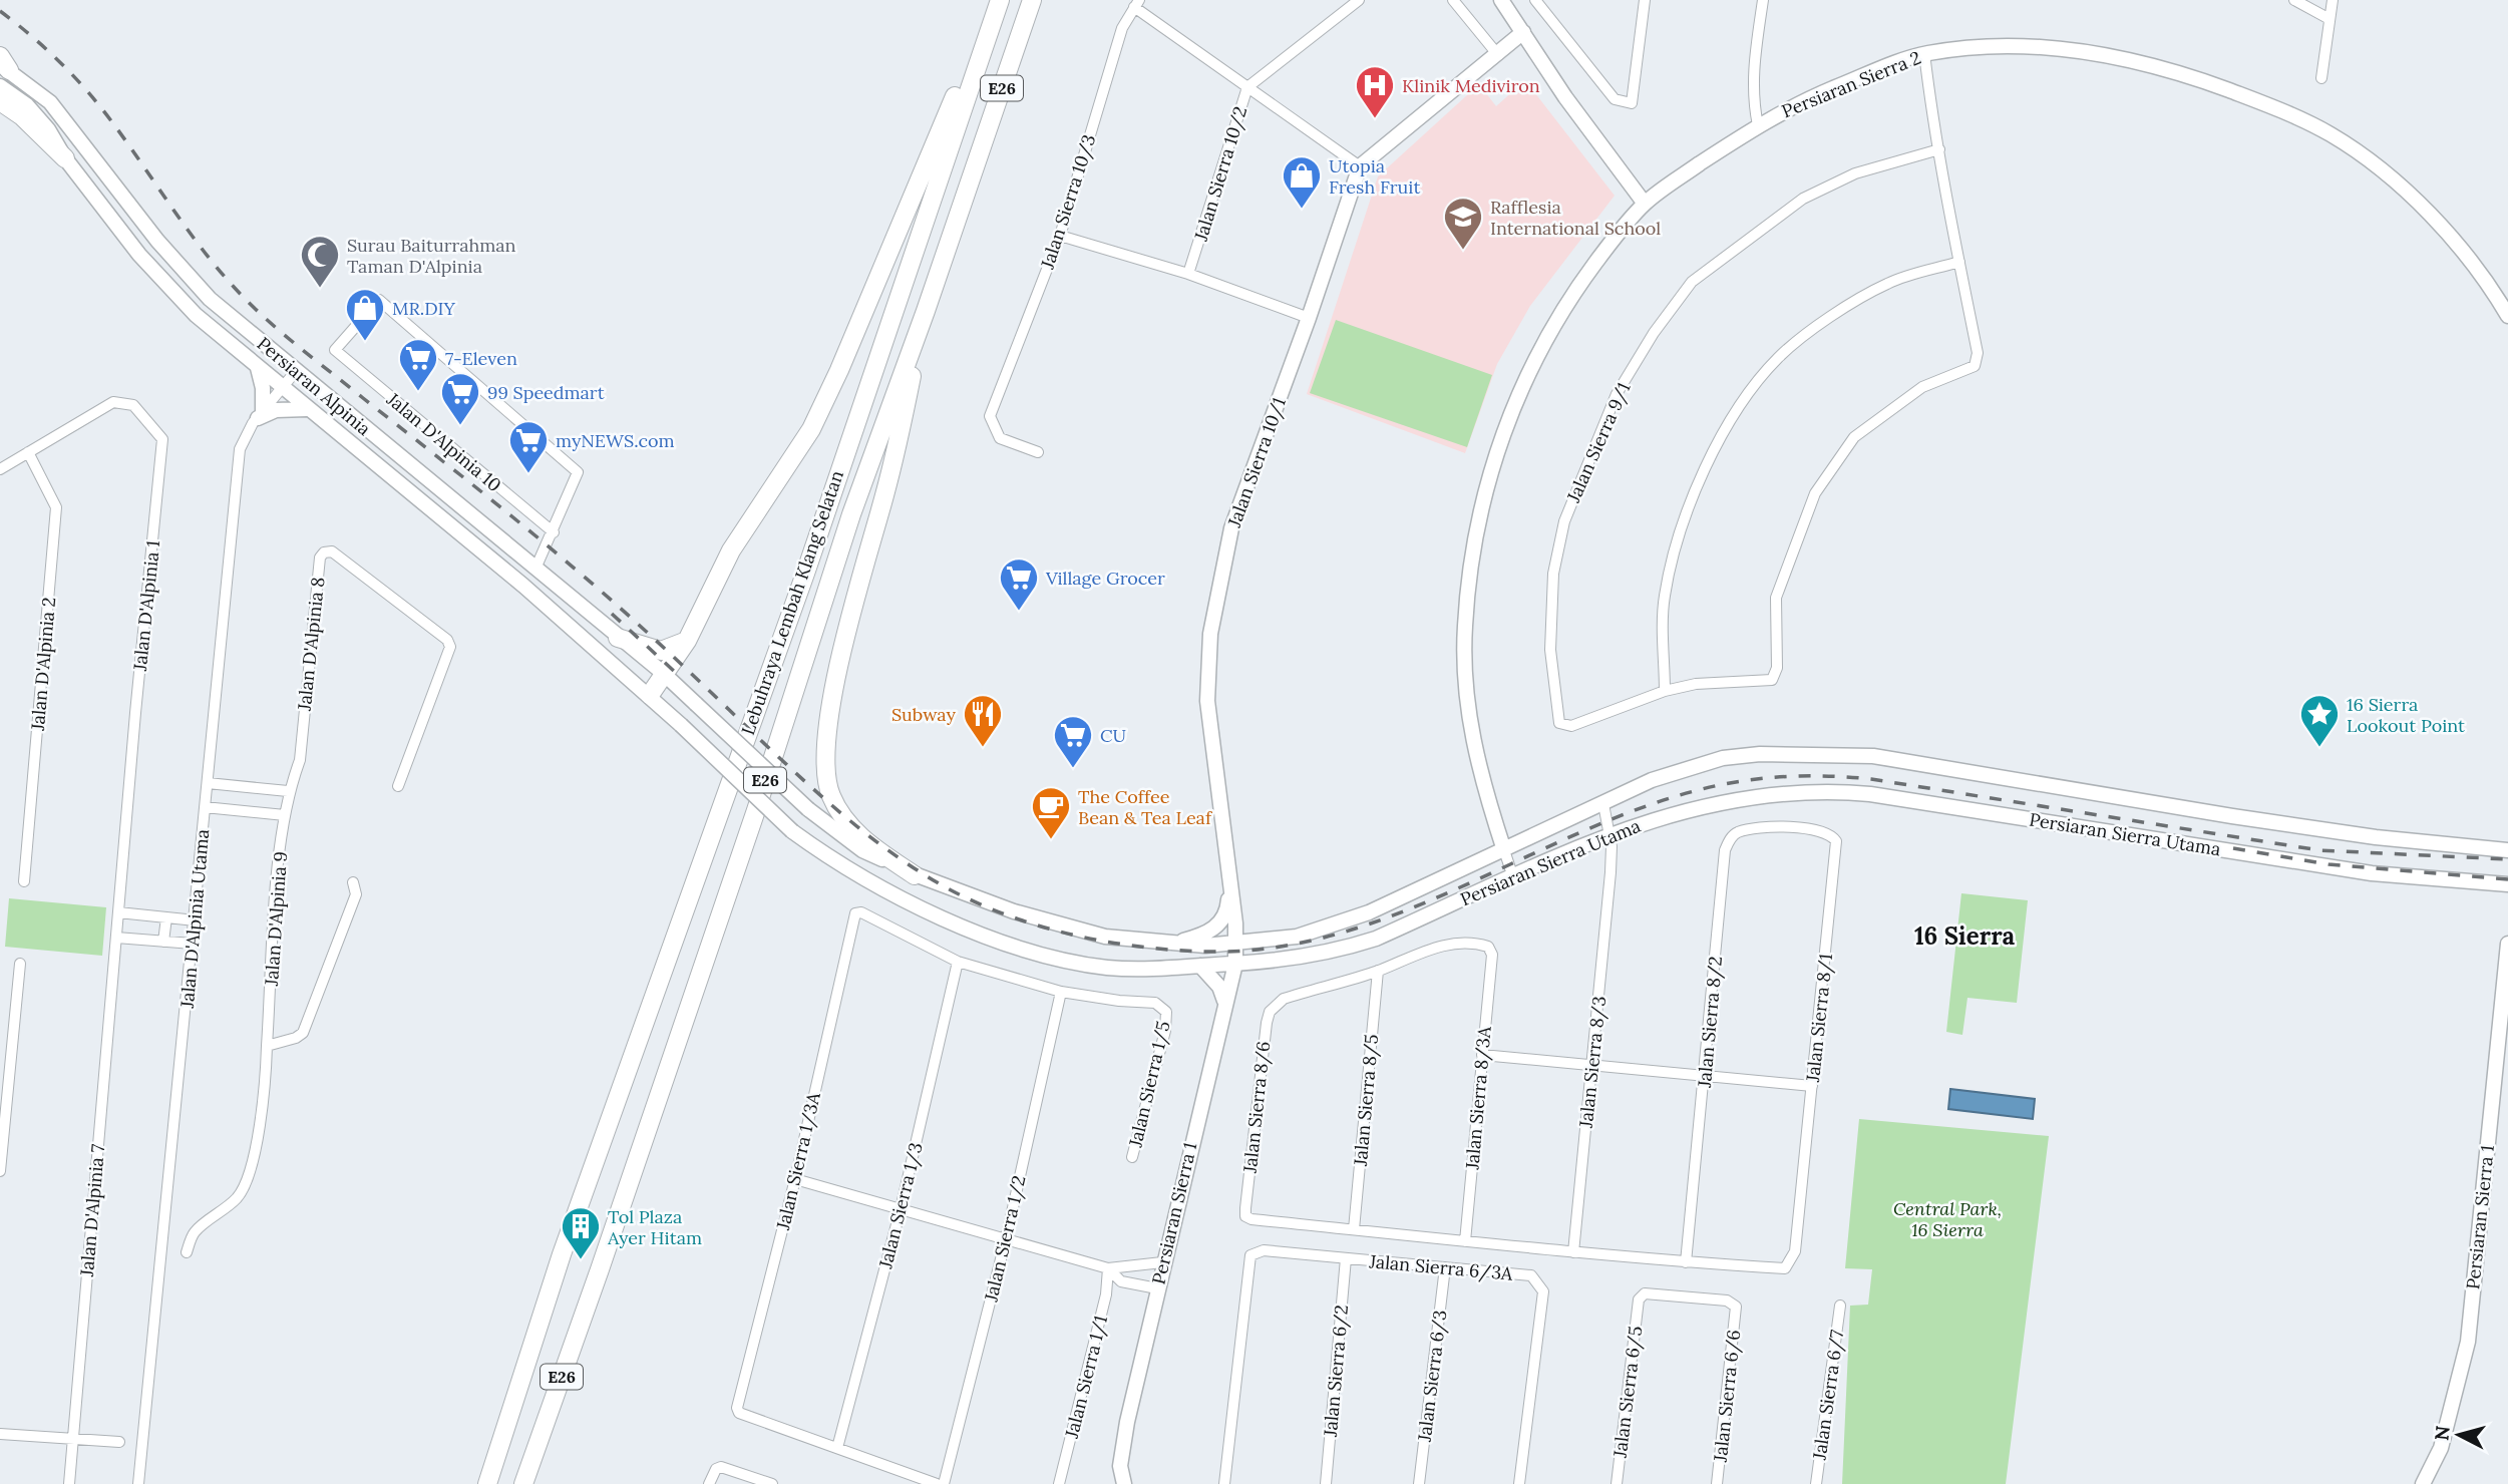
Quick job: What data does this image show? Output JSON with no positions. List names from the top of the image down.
{
  "streets": {
    "highway": ["E26", "Lebuhraya Lembah Klang Selatan"],
    "main road": [
      "Persiaran Sierra 2",
      "Persiaran Alpinia",
      "Jalan Sierra 10/1",
      "Persiaran Sierra Utama",
      "Persiaran Sierra 1"
    ],
    "street": [
      "Jalan Sierra 10/2",
      "Jalan Sierra 10/3",
      "Jalan D'Alpinia 10",
      "Jalan Sierra 9/1",
      "Jalan D'Alpinia 1",
      "Jalan D'Alpinia 8",
      "Jalan D'Alpinia 2",
      "Jalan D'Alpinia Utama",
      "Jalan D'Alpinia 9",
      "Jalan Sierra 8/1",
      "Jalan Sierra 8/2",
      "Jalan Sierra 8/3",
      "Jalan Sierra 1/5",
      "Jalan Sierra 8/3A",
      "Jalan Sierra 8/5",
      "Jalan Sierra 8/6",
      "Jalan Sierra 1/3A",
      "Jalan Sierra 1/3",
      "Jalan D'Alpinia 7",
      "Jalan Sierra 1/2",
      "Jalan Sierra 6/3A",
      "Jalan Sierra 6/2",
      "Jalan Sierra 6/3",
      "Jalan Sierra 1/1",
      "Jalan Sierra 6/5",
      "Jalan Sierra 6/7",
      "Jalan Sierra 6/6"
    ]
  },
  "crossings": [
    ["Persiaran Sierra 2", "Persiaran Sierra Utama"],
    ["Persiaran Alpinia", "Persiaran Sierra Utama"],
    ["Persiaran Alpinia", "Jalan D'Alpinia Utama"],
    ["Jalan Sierra 10/1", "Persiaran Sierra Utama"],
    ["Jalan Sierra 10/1", "Persiaran Sierra 1"],
    ["Jalan D'Alpinia 1", "Jalan D'Alpinia 2"],
    ["Jalan D'Alpinia 1", "Jalan D'Alpinia 7"],
    ["Jalan D'Alpinia 8", "Jalan D'Alpinia 9"],
    ["Persiaran Sierra Utama", "Jalan Sierra 8/3"],
    ["Persiaran Sierra Utama", "Persiaran Sierra 1"],
    ["Jalan Sierra 8/1", "Jalan Sierra 8/2"],
    ["Jalan Sierra 1/5", "Jalan Sierra 1/2"],
    ["Jalan Sierra 8/3A", "Jalan Sierra 8/5"],
    ["Jalan Sierra 8/3A", "Jalan Sierra 8/6"],
    ["Jalan Sierra 8/5", "Jalan Sierra 8/6"],
    ["Jalan Sierra 1/3A", "Jalan Sierra 1/3"],
    ["Jalan Sierra 6/3A", "Jalan Sierra 6/2"],
    ["Jalan Sierra 6/3A", "Jalan Sierra 6/3"],
    ["Jalan Sierra 6/5", "Jalan Sierra 6/6"]
  ],
  "districts": ["16 Sierra"],
  "parks": ["Central Park, 16 Sierra"],
  "places": {
    "hospital": ["Klinik Mediviron"],
    "shop": ["Utopia Fresh Fruit", "MR.DIY"],
    "school or university": ["Rafflesia International School"],
    "mosque": ["Surau Baiturrahman Taman D'Alpinia"],
    "supermarket": [
      "7-Eleven",
      "99 Speedmart",
      "myNEWS.com",
      "Village Grocer",
      "CU"
    ],
    "restaurant": ["Subway"],
    "place": ["16 Sierra Lookout Point"],
    "cafe": ["The Coffee Bean & Tea Leaf"],
    "building": ["Tol Plaza Ayer Hitam"]
  },
  "north": "left"
}
